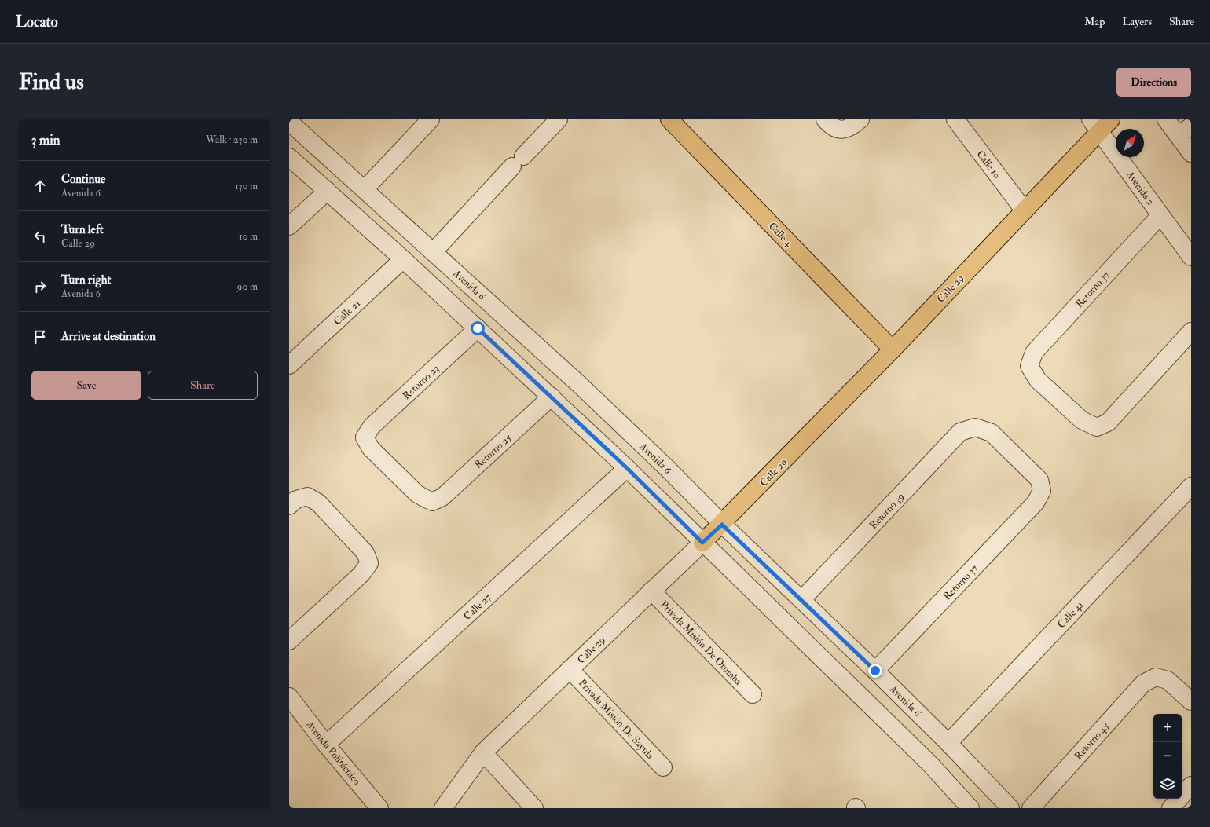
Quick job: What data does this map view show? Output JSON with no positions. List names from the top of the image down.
{
  "streets": {
    "main road": ["Calle 4", "Calle 29"],
    "street": [
      "Calle 10",
      "Avenida 2",
      "Avenida 6",
      "Retorno 37",
      "Calle 21",
      "Retorno 23",
      "Retorno 25",
      "Retorno 39",
      "Calle 27",
      "Calle 41",
      "Privada Misión De Otumba",
      "Privada Misión De Sayula",
      "Retorno 45",
      "Avenida Politécnico"
    ]
  },
  "crossings": [
    ["Calle 10", "Calle 29"],
    ["Avenida 2", "Calle 29"],
    ["Avenida 2", "Retorno 37"],
    ["Calle 4", "Calle 29"],
    ["Avenida 6", "Calle 29"],
    ["Avenida 6", "Retorno 37"],
    ["Avenida 6", "Retorno 39"],
    ["Avenida 6", "Calle 41"],
    ["Calle 29", "Privada Misión De Otumba"],
    ["Calle 29", "Privada Misión De Sayula"],
    ["Retorno 37", "Retorno 39"],
    ["Retorno 23", "Retorno 25"],
    ["Calle 27", "Avenida Politécnico"]
  ],
  "north": "top right",
  "page": {
    "header": "Locato",
    "nav": ["Map", "Layers", "Share"],
    "buttons": [
      "Directions",
      ["Save", "Share"]
    ],
    "title": "Find us",
    "heading": ["3 min", "Walk · 230 m"],
    "list": [
      ["Continue", "Avenida 6", "130 m"],
      ["Turn left", "Calle 29", "10 m"],
      ["Turn right", "Avenida 6", "90 m"],
      "Arrive at destination"
    ],
    "map_buttons": ["+", "−"]
  }
}
